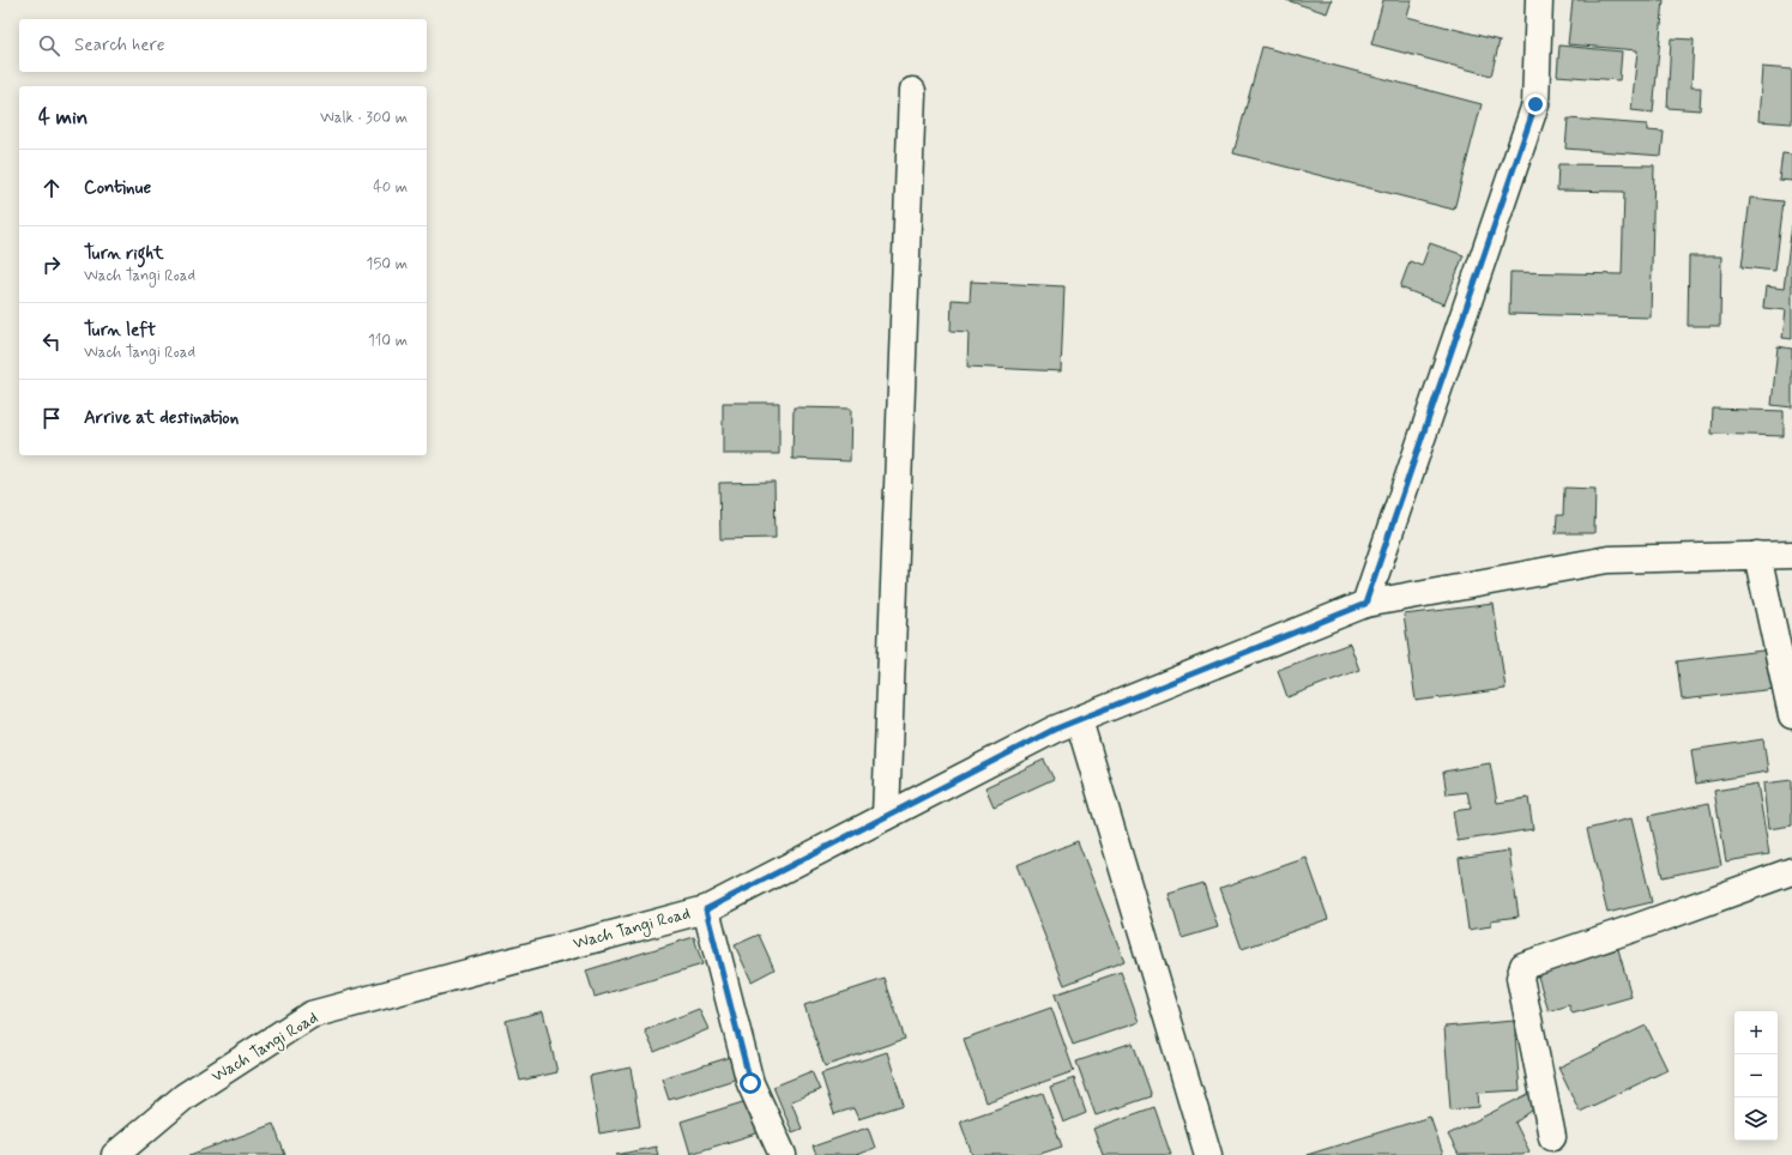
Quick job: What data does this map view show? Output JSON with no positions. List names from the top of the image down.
{
  "streets": {
    "street": ["Wach Tangi Road"]
  },
  "page": {
    "search": "Search here",
    "heading": ["4 min", "Walk · 300 m"],
    "list": [
      ["Continue", "40 m"],
      ["Turn right", "Wach Tangi Road", "150 m"],
      ["Turn left", "Wach Tangi Road", "110 m"],
      "Arrive at destination"
    ],
    "map_buttons": ["+", "−"]
  }
}
